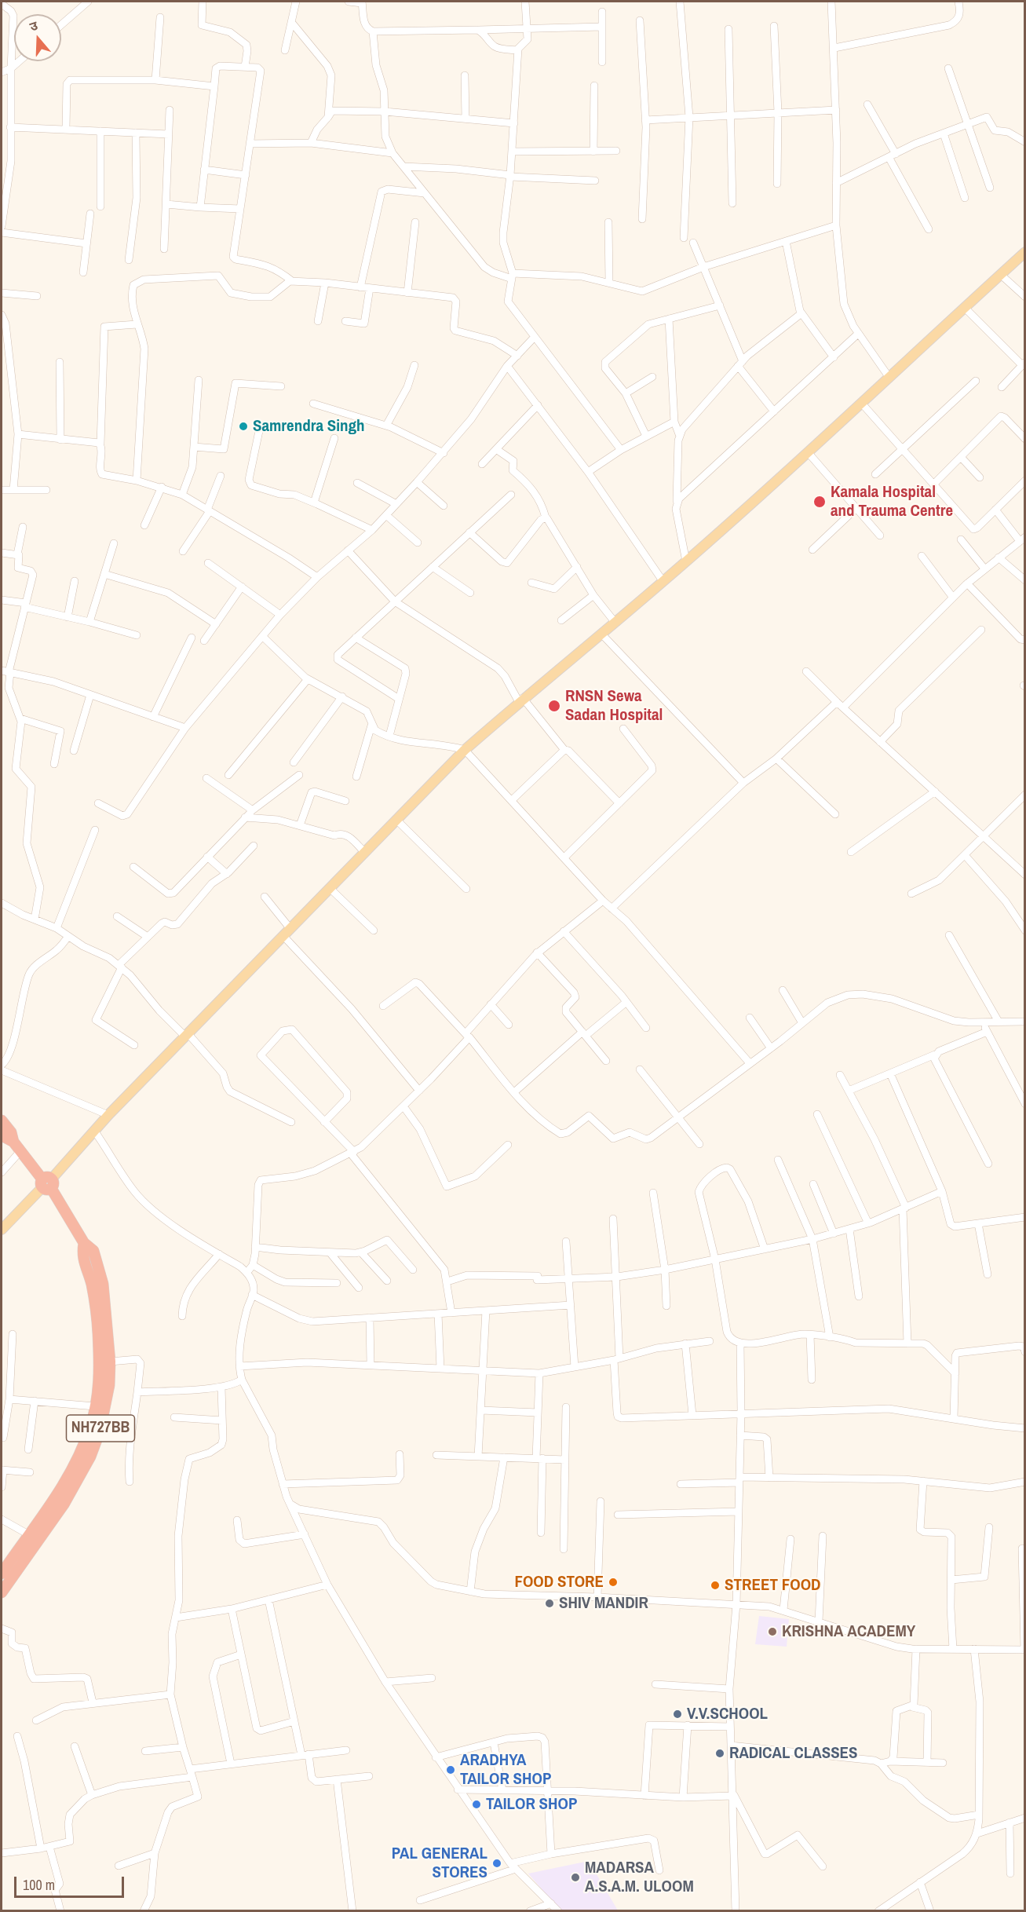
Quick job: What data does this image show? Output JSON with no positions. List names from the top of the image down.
{
  "streets": {
    "highway": ["NH727BB"]
  },
  "places": [
    "Samrendra Singh",
    "Kamala Hospital and Trauma Centre",
    "RNSN Sewa Sadan Hospital",
    "FOOD STORE",
    "STREET FOOD",
    "SHIV MANDIR",
    "KRISHNA ACADEMY",
    "V.V.SCHOOL",
    "RADICAL CLASSES",
    "ARADHYA TAILOR SHOP",
    "TAILOR SHOP",
    "PAL GENERAL STORES",
    "MADARSA A.S.A.M. ULOOM"
  ],
  "scale_bar": "100 m",
  "north": "top"
}
